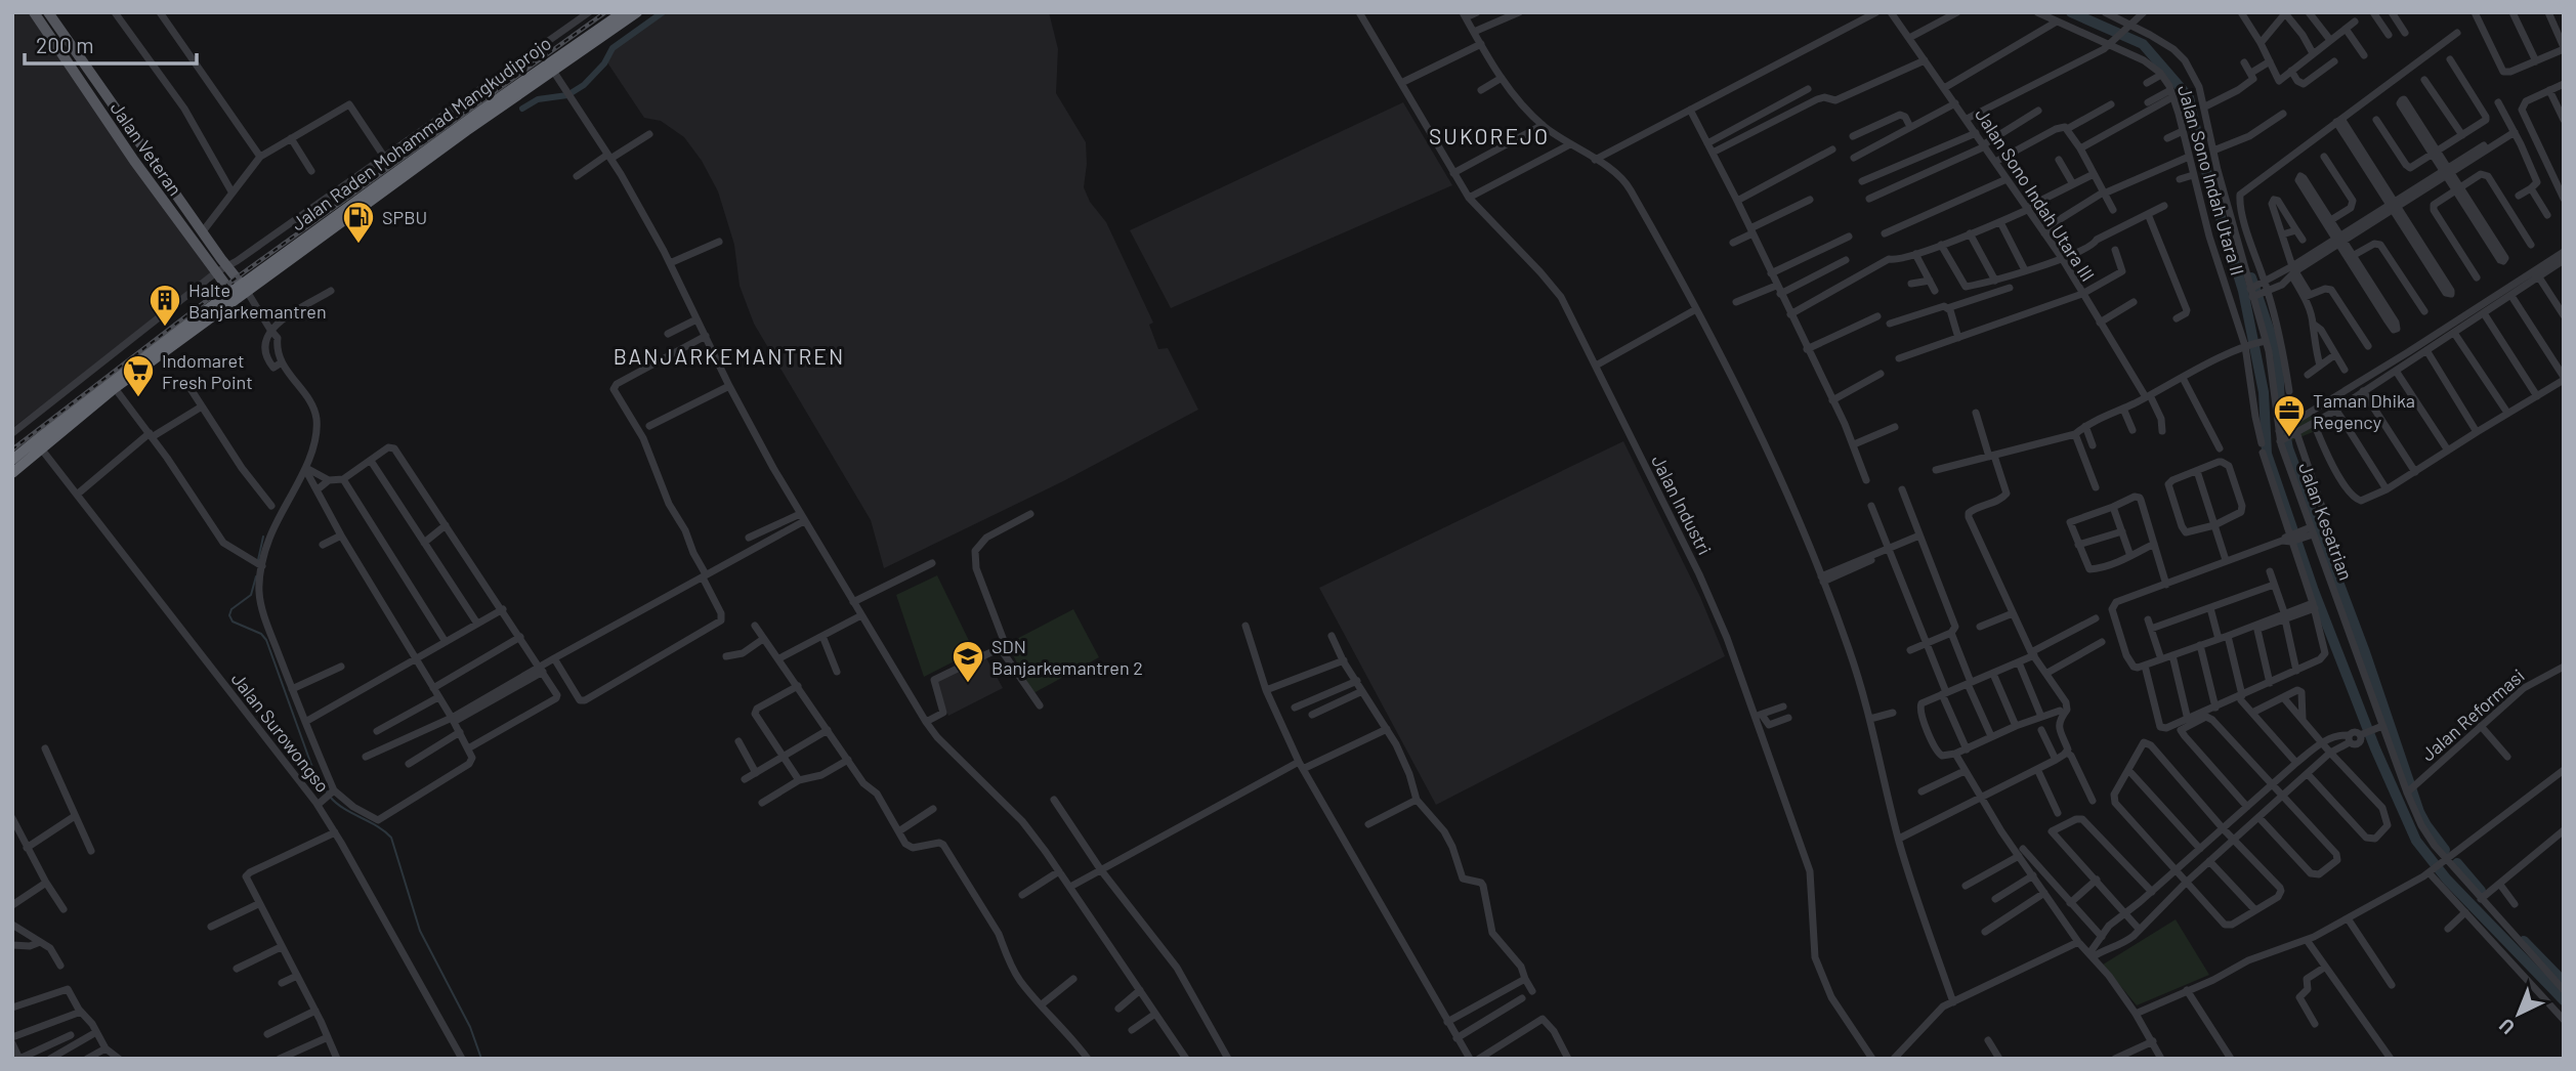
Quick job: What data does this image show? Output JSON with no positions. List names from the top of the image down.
{
  "streets": {
    "highway": ["Jalan Raden Mohammad Mangkudiprojo"],
    "main road": ["Jalan Veteran"],
    "street": [
      "Jalan Sono Indah Utara II",
      "Jalan Sono Indah Utara III",
      "Jalan Industri",
      "Jalan Kesatrian",
      "Jalan Reformasi",
      "Jalan Surowongso"
    ]
  },
  "crossings": [
    ["Jalan Raden Mohammad Mangkudiprojo", "Jalan Veteran"],
    ["Jalan Kesatrian", "Jalan Reformasi"]
  ],
  "districts": ["SUKOREJO", "BANJARKEMANTREN"],
  "places": {
    "fuel station": ["SPBU"],
    "building": ["Halte Banjarkemantren"],
    "supermarket": ["Indomaret Fresh Point"],
    "office": ["Taman Dhika Regency"],
    "school or university": ["SDN Banjarkemantren 2"]
  },
  "scale_bar": "200 m",
  "north": "bottom left"
}
